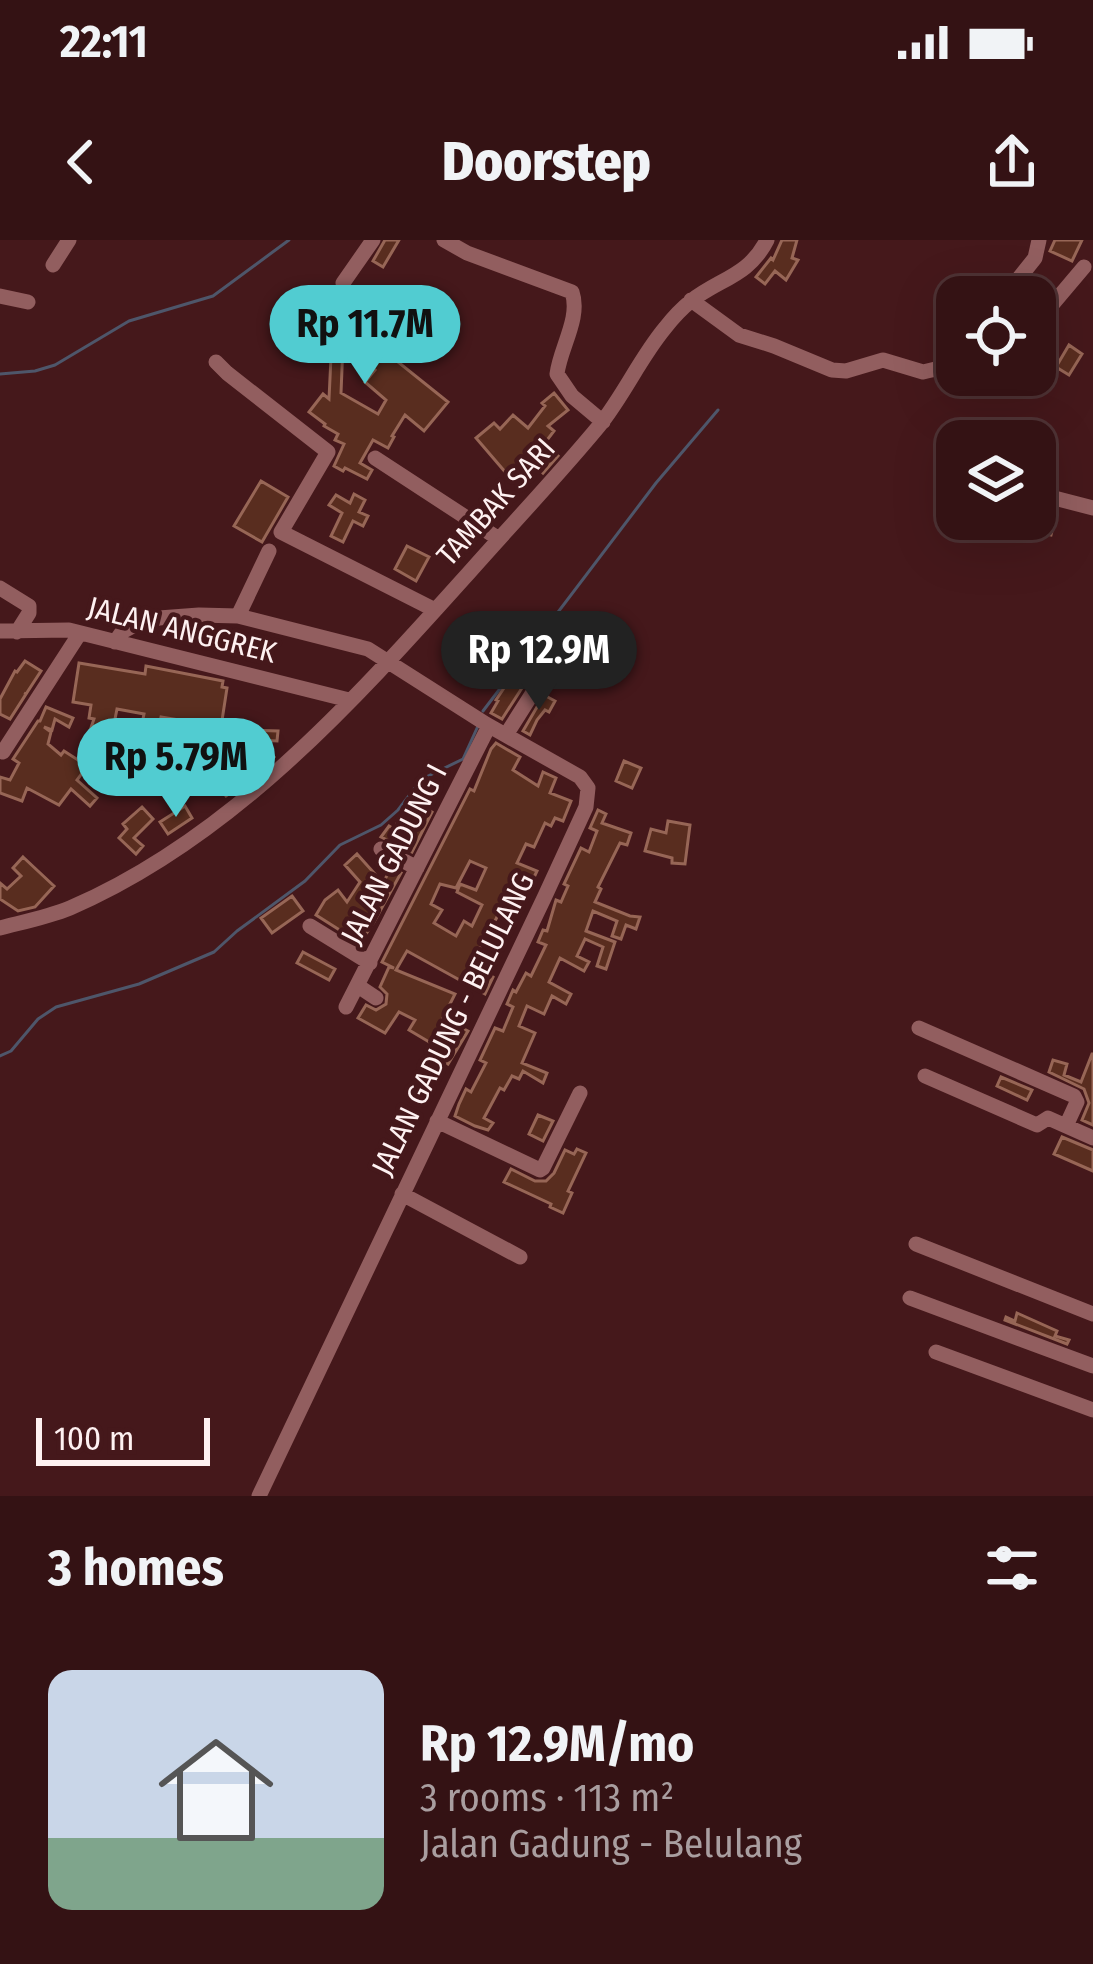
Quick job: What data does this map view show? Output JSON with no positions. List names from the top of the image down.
{
  "streets": {
    "street": [
      "TAMBAK SARI",
      "JALAN ANGGREK",
      "JALAN GADUNG I",
      "JALAN GADUNG - BELULANG"
    ]
  },
  "crossings": [
    ["TAMBAK SARI", "JALAN ANGGREK"],
    ["TAMBAK SARI", "JALAN GADUNG - BELULANG"],
    ["JALAN ANGGREK", "JALAN GADUNG - BELULANG"],
    ["JALAN GADUNG I", "JALAN GADUNG - BELULANG"]
  ],
  "scale_bar": "100 m",
  "page": {
    "status": "22:11",
    "header": "Doorstep",
    "price": ["Rp 11.7M", "Rp 12.9M", "Rp 5.79M"],
    "scale": "100 m",
    "heading": "3 homes",
    "list": [
      {
        "name": "Rp 12.9M/mo",
        "note": "3 rooms · 113 m² · Jalan Gadung - Belulang"
      }
    ]
  }
}
